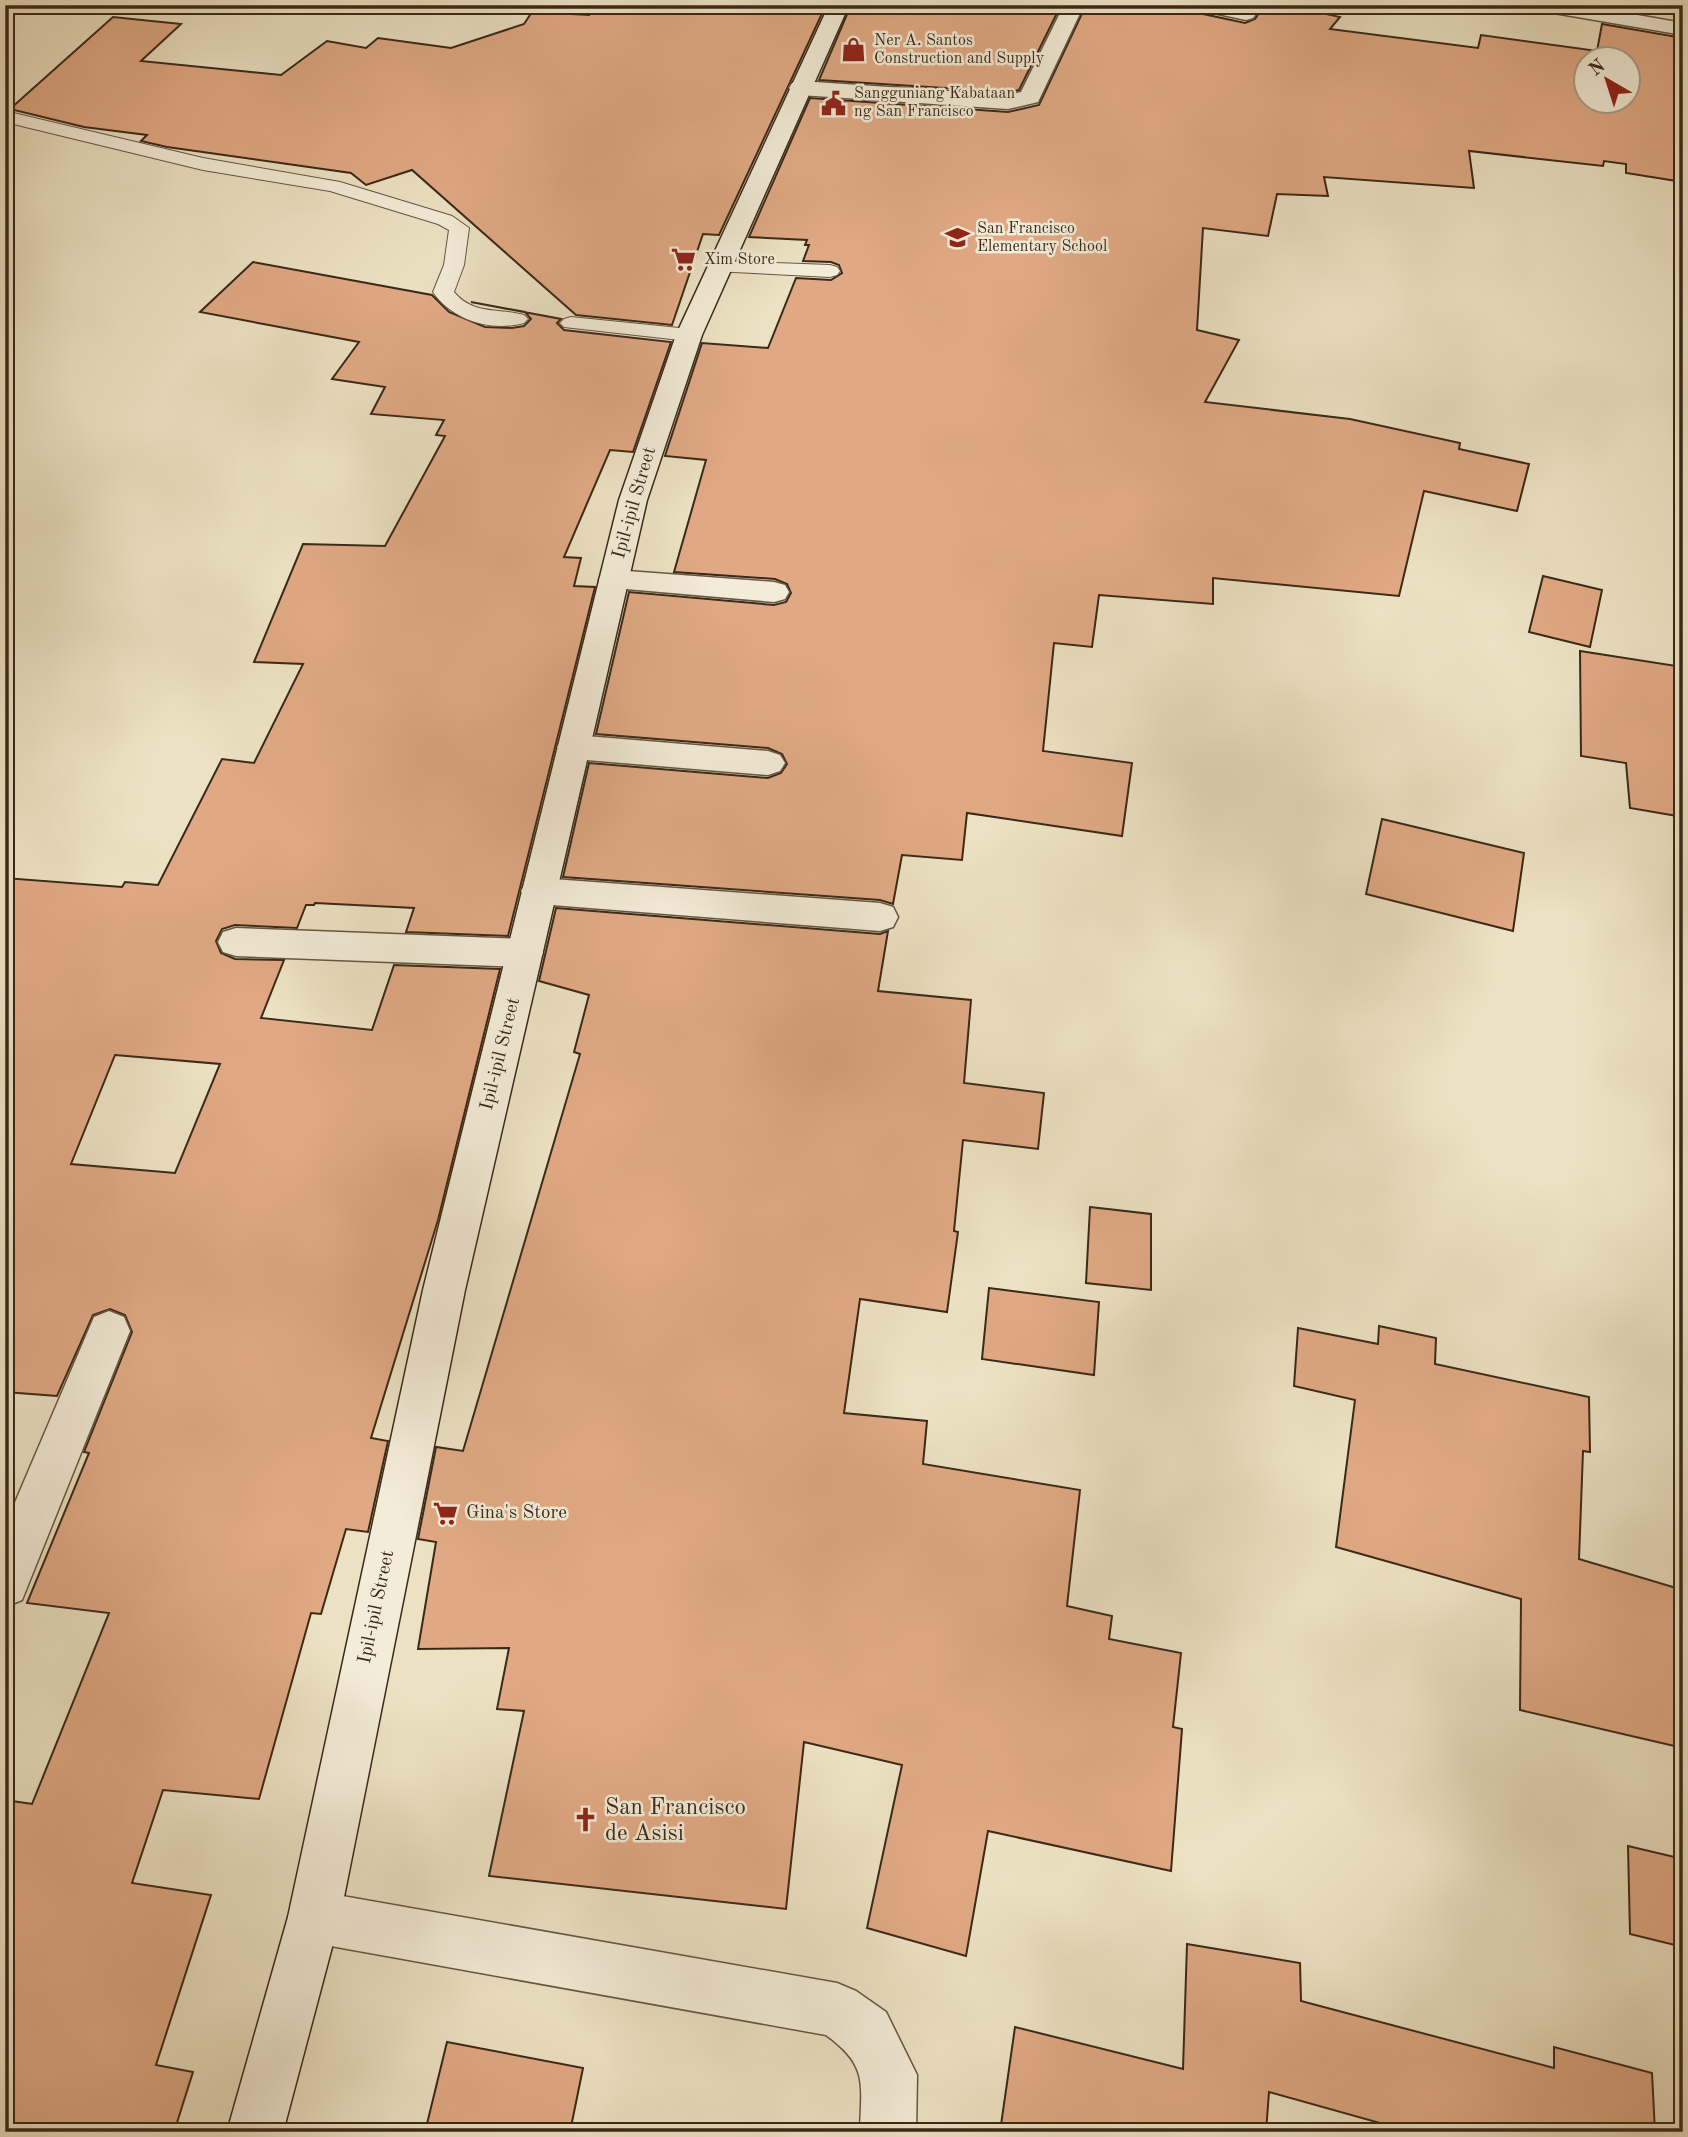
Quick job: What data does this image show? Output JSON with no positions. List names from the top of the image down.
{
  "streets": {
    "street": ["Ipil-ipil Street"]
  },
  "places": {
    "shop": ["Ner A. Santos Construction and Supply"],
    "public building": ["Sangguniang Kabataan ng San Francisco"],
    "school or university": ["San Francisco Elementary School"],
    "supermarket": ["Xim Store", "Gina's Store"],
    "church": ["San Francisco de Asisi"]
  },
  "north": "top left"
}
